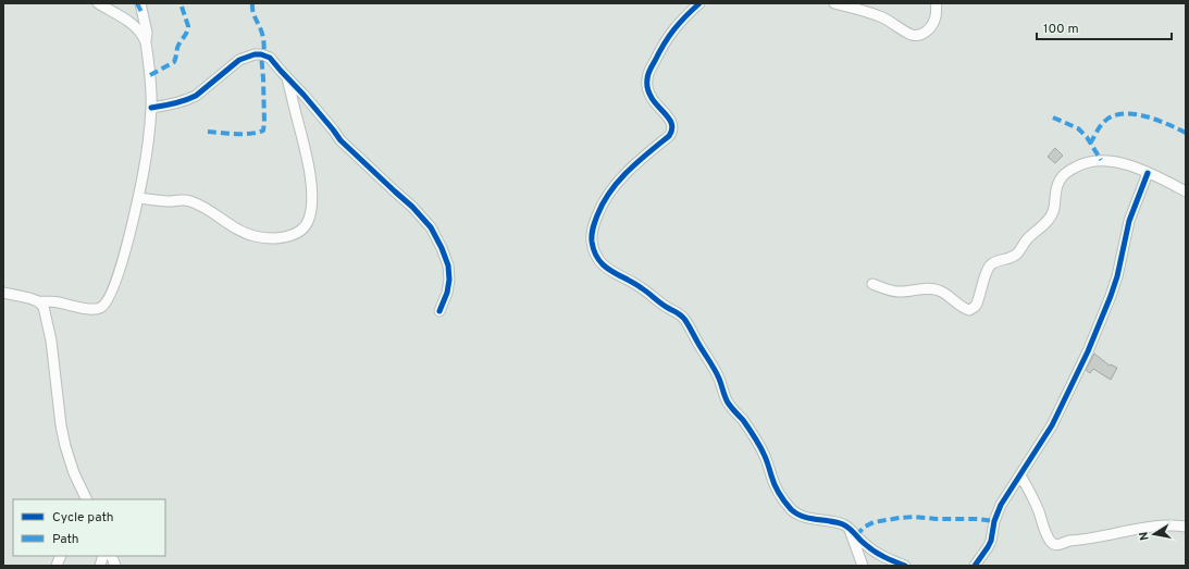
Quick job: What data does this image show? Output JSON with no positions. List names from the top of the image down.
{
  "legend": ["Cycle path", "Path"],
  "scale_bar": "100 m",
  "north": "left"
}
